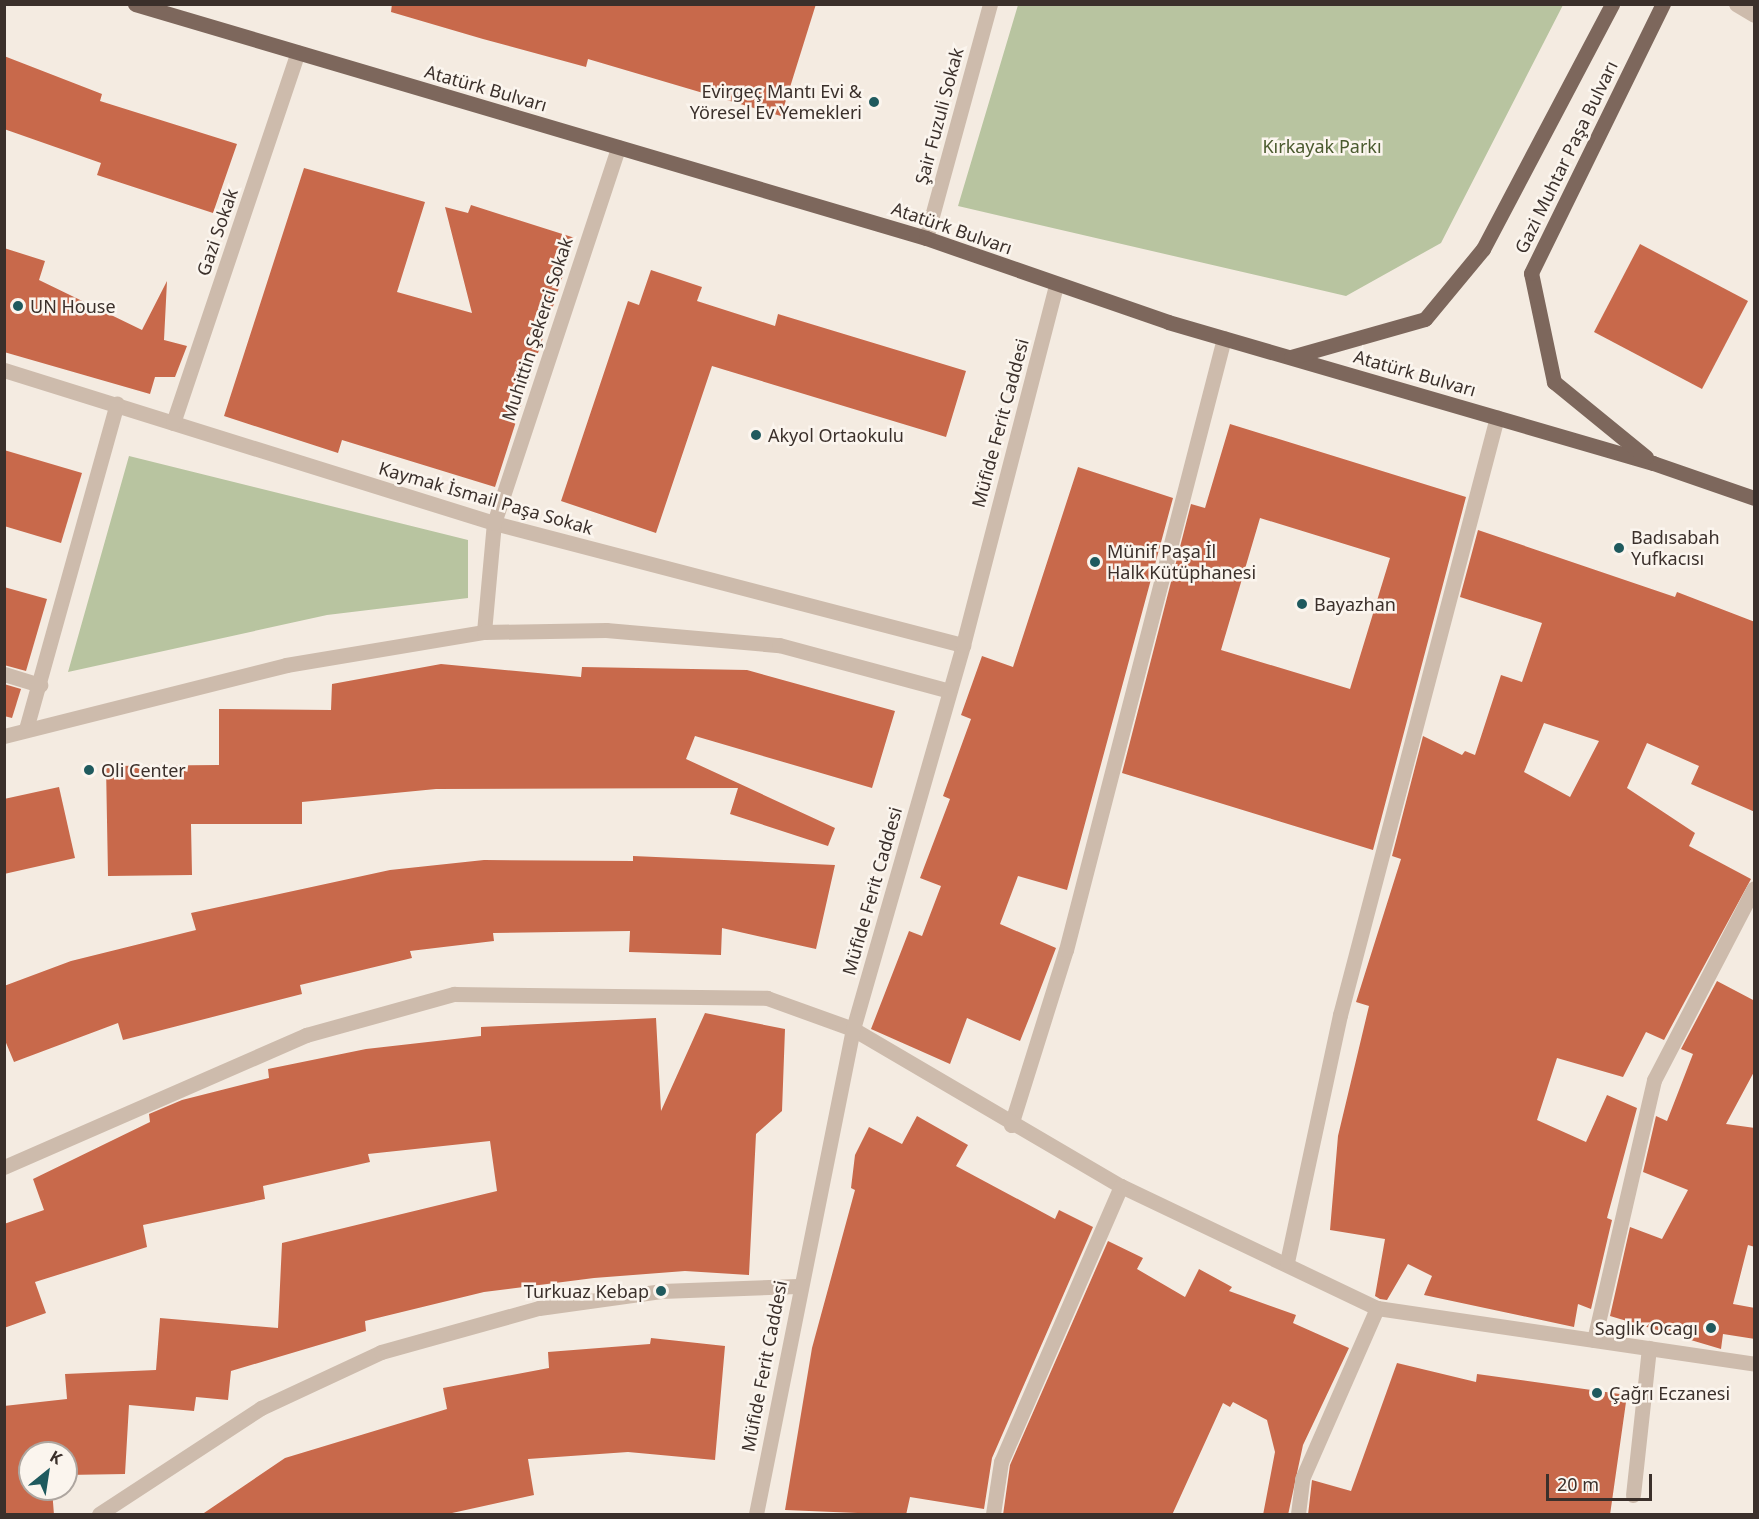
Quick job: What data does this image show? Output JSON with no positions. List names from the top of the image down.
{
  "streets": {
    "main road": ["Atatürk Bulvarı", "Gazi Muhtar Paşa Bulvarı"],
    "street": [
      "Şair Fuzuli Sokak",
      "Gazi Sokak",
      "Muhittin Şekerci Sokak",
      "Müfide Ferit Caddesi",
      "Kaymak İsmail Paşa Sokak"
    ]
  },
  "crossings": [
    ["Atatürk Bulvarı", "Şair Fuzuli Sokak"],
    ["Atatürk Bulvarı", "Gazi Muhtar Paşa Bulvarı"],
    ["Atatürk Bulvarı", "Gazi Sokak"],
    ["Atatürk Bulvarı", "Muhittin Şekerci Sokak"],
    ["Atatürk Bulvarı", "Müfide Ferit Caddesi"],
    ["Gazi Sokak", "Kaymak İsmail Paşa Sokak"],
    ["Muhittin Şekerci Sokak", "Kaymak İsmail Paşa Sokak"],
    ["Müfide Ferit Caddesi", "Kaymak İsmail Paşa Sokak"]
  ],
  "parks": ["Kırkayak Parkı"],
  "places": [
    "Evirgeç Mantı Evi & Yöresel Ev Yemekleri",
    "UN House",
    "Akyol Ortaokulu",
    "Badısabah Yufkacısı",
    "Münif Paşa İl Halk Kütüphanesi",
    "Bayazhan",
    "Oli Center",
    "Turkuaz Kebap",
    "Saglık Ocagı",
    "Çağrı Eczanesi"
  ],
  "scale_bar": "20 m",
  "north": "top right"
}
